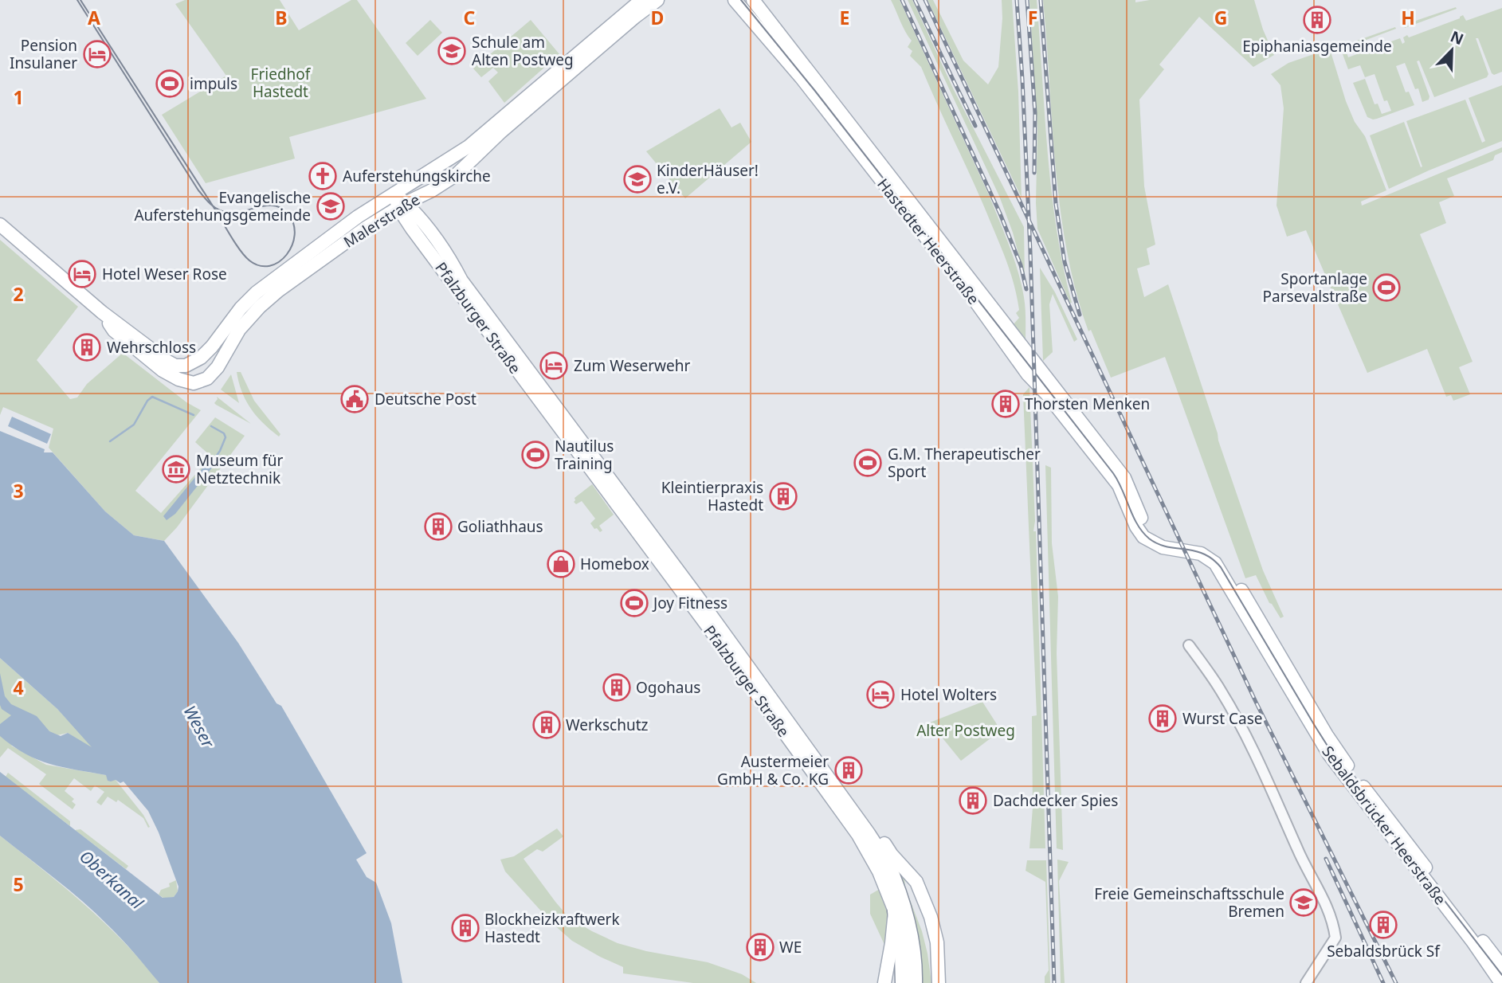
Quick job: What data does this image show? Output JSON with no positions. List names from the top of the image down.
{
  "streets": {
    "main road": [
      "Malerstraße",
      "Hastedter Heerstraße",
      "Pfalzburger Straße",
      "Sebaldsbrücker Heerstraße"
    ]
  },
  "crossings": [
    ["Malerstraße", "Pfalzburger Straße"]
  ],
  "water": ["Weser", "Oberkanal"],
  "parks": ["Friedhof Hastedt", "Alter Postweg"],
  "places": {
    "building": [
      "Epiphaniasgemeinde",
      "Wehrschloss",
      "Thorsten Menken",
      "Kleintierpraxis Hastedt",
      "Goliathhaus",
      "Ogohaus",
      "Wurst Case",
      "Werkschutz",
      "Austermeier GmbH & Co. KG",
      "Dachdecker Spies",
      "Sebaldsbrück Sf",
      "Blockheizkraftwerk Hastedt",
      "WE"
    ],
    "school or university": [
      "Schule am Alten Postweg",
      "KinderHäuser! e.V.",
      "Evangelische Auferstehungsgemeinde",
      "Freie Gemeinschaftsschule Bremen"
    ],
    "hotel": [
      "Pension Insulaner",
      "Hotel Weser Rose",
      "Zum Weserwehr",
      "Hotel Wolters"
    ],
    "sports": [
      "impuls",
      "Sportanlage Parsevalstraße",
      "Nautilus Training",
      "G.M. Therapeutischer Sport",
      "Joy Fitness"
    ],
    "church": ["Auferstehungskirche"],
    "public building": ["Deutsche Post"],
    "museum": ["Museum für Netztechnik"],
    "shop": ["Homebox"]
  },
  "north": "top right",
  "grid": {
    "columns": [
      "A",
      "B",
      "C",
      "D",
      "E",
      "F",
      "G",
      "H"
    ],
    "rows": [
      "1",
      "2",
      "3",
      "4",
      "5"
    ]
  }
}
